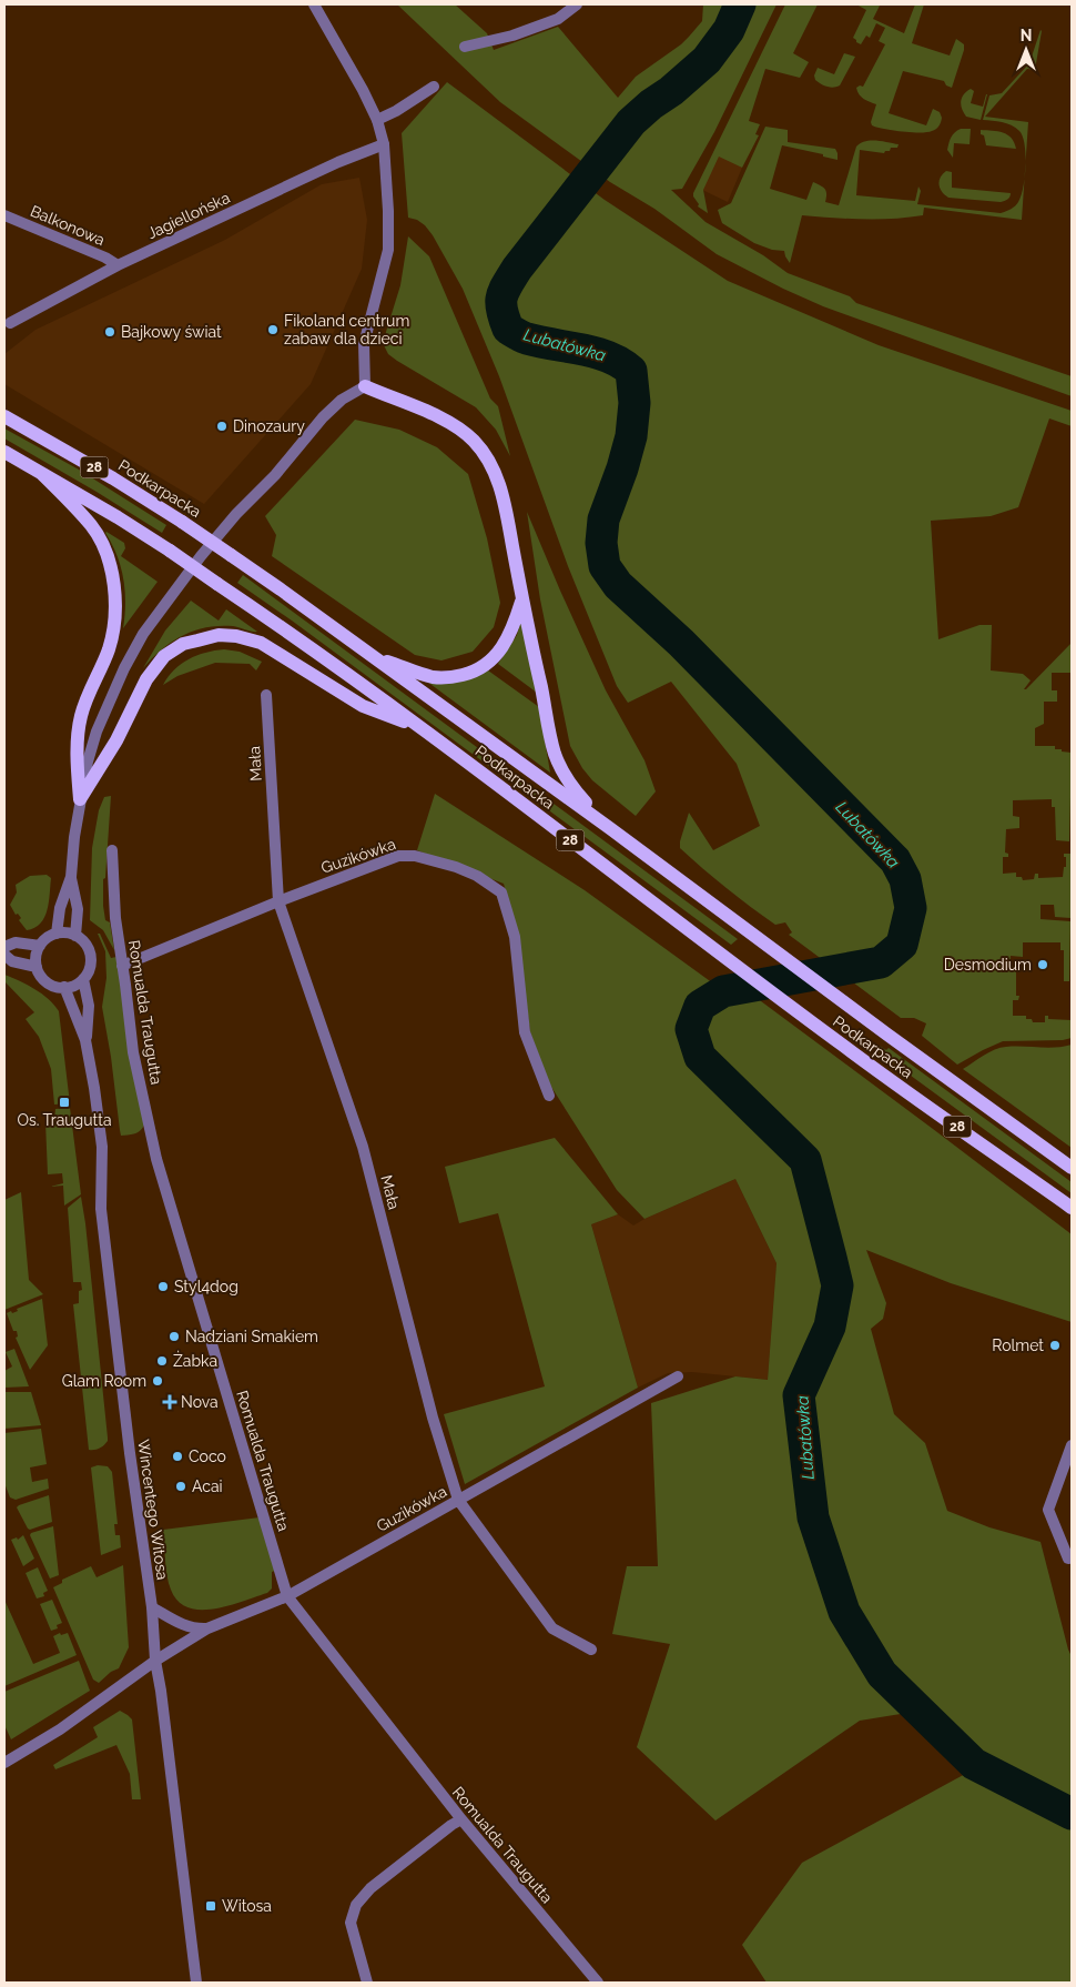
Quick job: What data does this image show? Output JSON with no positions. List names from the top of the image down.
{
  "streets": {
    "main road": ["28", "Podkarpacka"],
    "street": [
      "Jagiellońska",
      "Balkonowa",
      "Mała",
      "Guzikówka",
      "Romualda Traugutta",
      "Wincentego Witosa"
    ]
  },
  "crossings": [
    ["Jagiellońska", "Balkonowa"],
    ["Mała", "Guzikówka"],
    ["Guzikówka", "Romualda Traugutta"],
    ["Guzikówka", "Wincentego Witosa"]
  ],
  "water": ["Lubatówka"],
  "places": {
    "other": [
      "Fikoland centrum zabaw dla dzieci",
      "Bajkowy świat",
      "Dinozaury",
      "Desmodium",
      "Styl4dog",
      "Nadziani Smakiem",
      "Rolmet",
      "Żabka",
      "Glam Room",
      "Coco",
      "Acai"
    ],
    "transit": ["Os. Traugutta", "Witosa"],
    "health": ["Nova"]
  },
  "north": "top"
}
